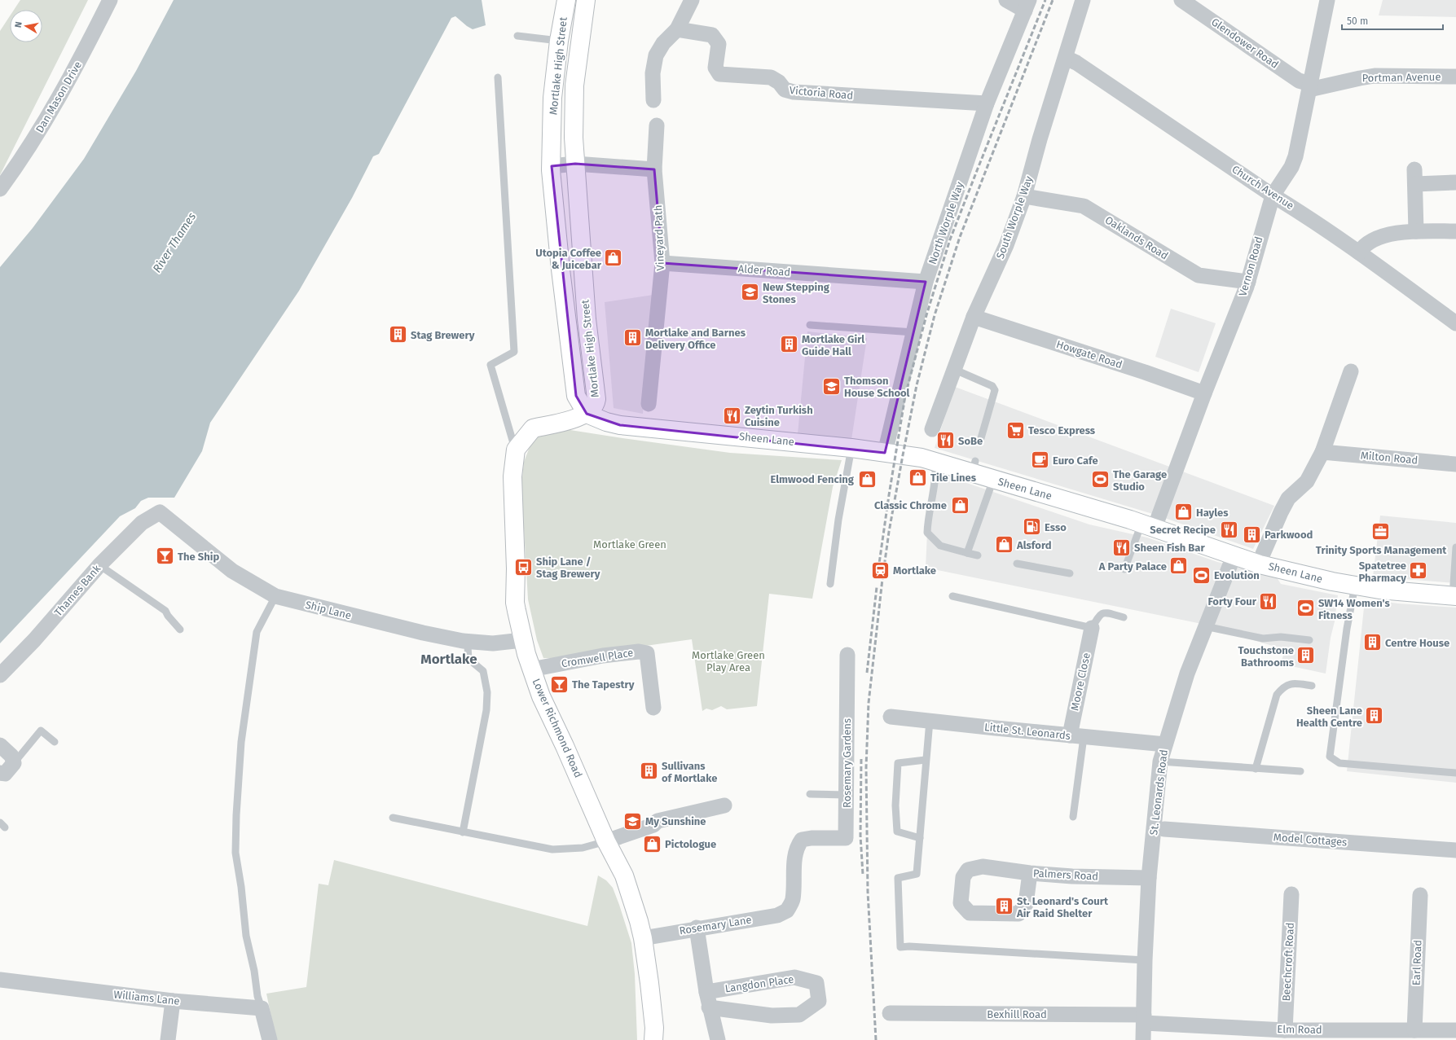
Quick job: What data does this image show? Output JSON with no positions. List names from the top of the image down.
{
  "streets": {
    "main road": ["Mortlake High Street", "Sheen Lane", "Lower Richmond Road"],
    "street": [
      "Glendower Road",
      "Portman Avenue",
      "Victoria Road",
      "Dan Mason Drive",
      "Church Avenue",
      "South Worple Way",
      "North Worple Way",
      "Vineyard Path",
      "Oaklands Road",
      "Vernon Road",
      "Alder Road",
      "Howgate Road",
      "Milton Road",
      "Thames Bank",
      "Ship Lane",
      "Cromwell Place",
      "Moore Close",
      "Little St. Leonards",
      "Rosemary Gardens",
      "St. Leonards Road",
      "Model Cottages",
      "Palmers Road",
      "Rosemary Lane",
      "Beechcroft Road",
      "Earl Road",
      "Langdon Place",
      "Williams Lane",
      "Bexhill Road",
      "Elm Road"
    ]
  },
  "crossings": [
    ["Glendower Road", "Portman Avenue"],
    ["Glendower Road", "Vernon Road"],
    ["Mortlake High Street", "Sheen Lane"],
    ["Portman Avenue", "Vernon Road"],
    ["Victoria Road", "North Worple Way"],
    ["Church Avenue", "South Worple Way"],
    ["Church Avenue", "Vernon Road"],
    ["South Worple Way", "Oaklands Road"],
    ["South Worple Way", "Howgate Road"],
    ["North Worple Way", "Alder Road"],
    ["North Worple Way", "Sheen Lane"],
    ["Vineyard Path", "Alder Road"],
    ["Oaklands Road", "Vernon Road"],
    ["Vernon Road", "Howgate Road"],
    ["Vernon Road", "Sheen Lane"],
    ["Sheen Lane", "St. Leonards Road"],
    ["Thames Bank", "Ship Lane"],
    ["Ship Lane", "Lower Richmond Road"],
    ["Cromwell Place", "Lower Richmond Road"],
    ["Moore Close", "Little St. Leonards"],
    ["Lower Richmond Road", "Rosemary Lane"],
    ["Little St. Leonards", "St. Leonards Road"],
    ["Rosemary Gardens", "Rosemary Lane"],
    ["St. Leonards Road", "Palmers Road"],
    ["St. Leonards Road", "Bexhill Road"],
    ["St. Leonards Road", "Elm Road"],
    ["Beechcroft Road", "Elm Road"],
    ["Earl Road", "Elm Road"],
    ["Bexhill Road", "Elm Road"]
  ],
  "districts": ["Mortlake"],
  "water": ["River Thames"],
  "parks": ["Mortlake Green", "Mortlake Green Play Area"],
  "places": {
    "shop": [
      "Utopia Coffee & Juicebar",
      "Tile Lines",
      "Elmwood Fencing",
      "Classic Chrome",
      "Hayles",
      "Alsford",
      "A Party Palace",
      "Pictologue"
    ],
    "school or university": ["New Stepping Stones", "Thomson House School", "My Sunshine"],
    "building": [
      "Stag Brewery",
      "Mortlake and Barnes Delivery Office",
      "Mortlake Girl Guide Hall",
      "Parkwood",
      "Centre House",
      "Touchstone Bathrooms",
      "Sheen Lane Health Centre",
      "Sullivans of Mortlake",
      "St. Leonard's Court Air Raid Shelter"
    ],
    "restaurant": [
      "Zeytin Turkish Cuisine",
      "SoBe",
      "Secret Recipe",
      "Sheen Fish Bar",
      "Forty Four"
    ],
    "supermarket": ["Tesco Express"],
    "cafe": ["Euro Cafe"],
    "sports": ["The Garage Studio", "Evolution", "SW14 Women's Fitness"],
    "fuel station": ["Esso"],
    "office": ["Trinity Sports Management"],
    "bar": ["The Ship", "The Tapestry"],
    "bus stop": ["Ship Lane / Stag Brewery"],
    "station": ["Mortlake"],
    "pharmacy": ["Spatetree Pharmacy"]
  },
  "scale_bar": "50 m",
  "north": "left"
}
